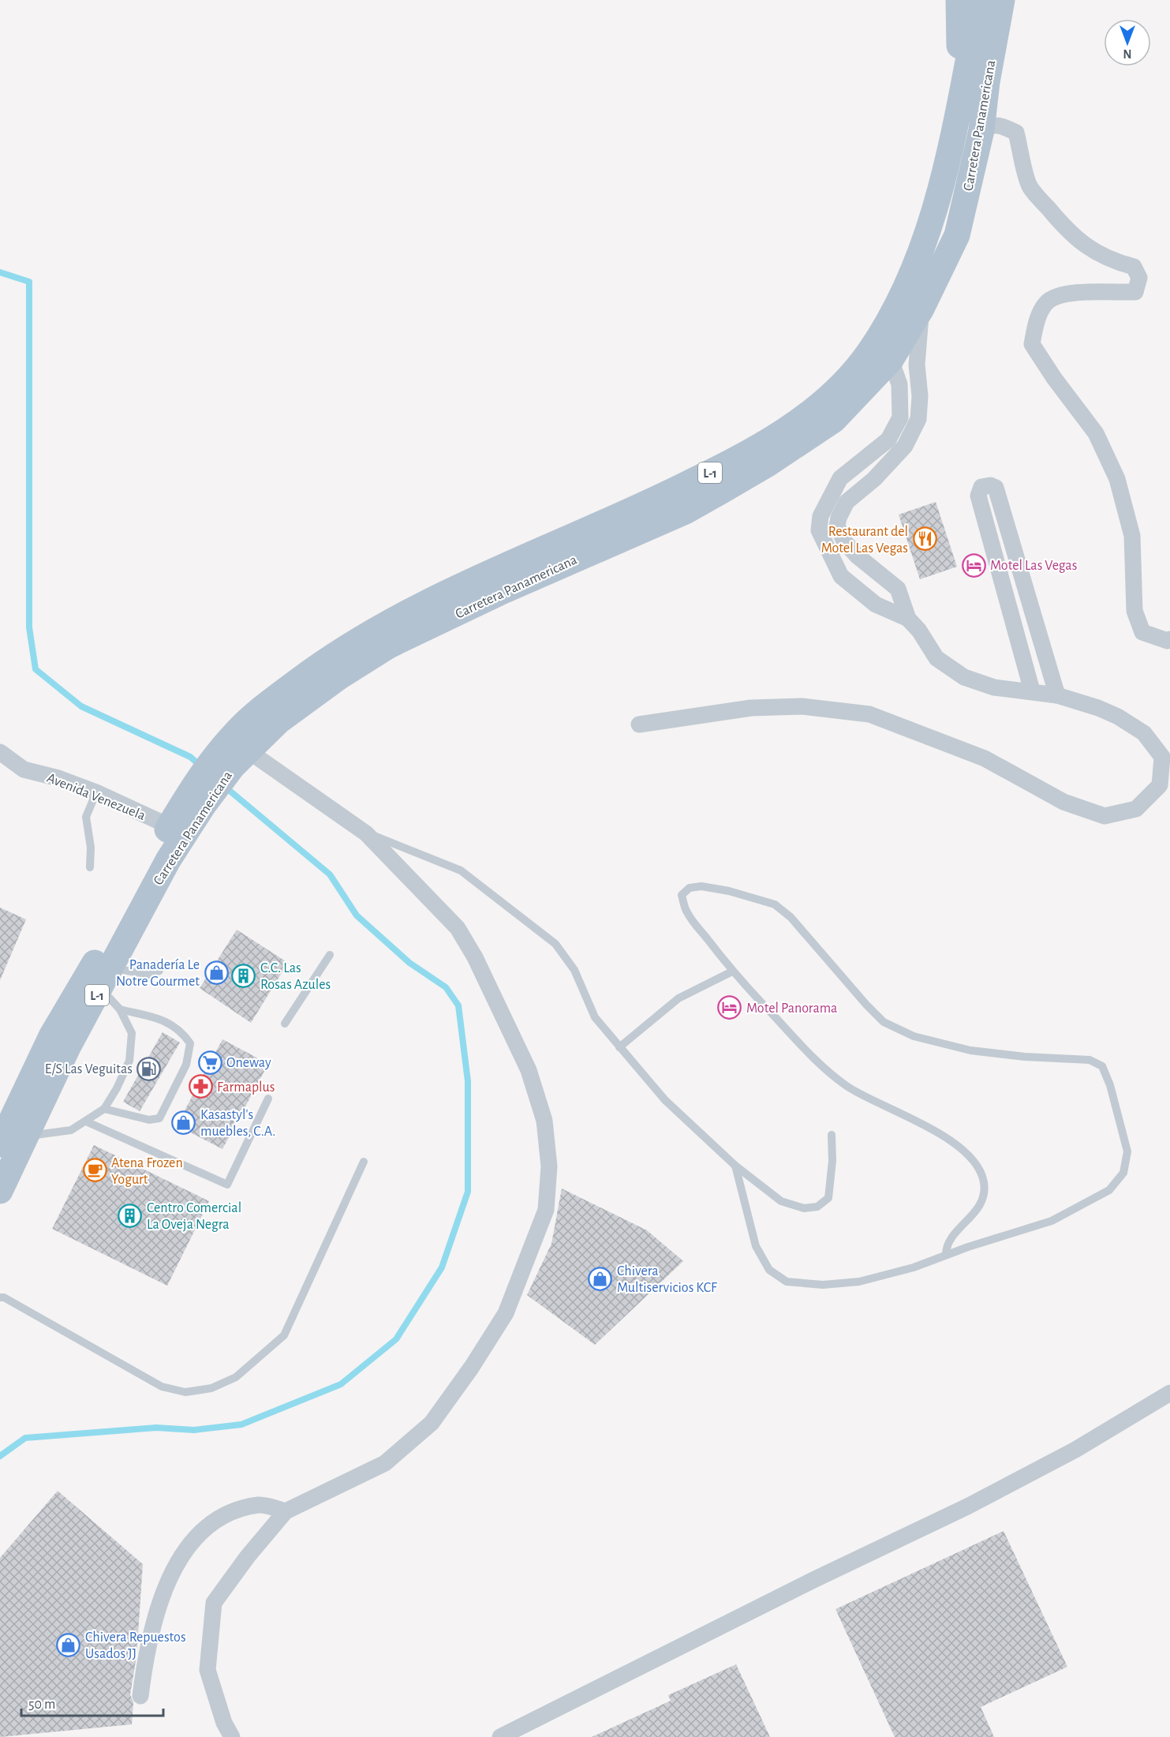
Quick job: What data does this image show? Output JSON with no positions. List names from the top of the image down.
{
  "streets": {
    "main road": ["Carretera Panamericana", "L-1"],
    "street": ["Avenida Venezuela"]
  },
  "crossings": [
    ["Carretera Panamericana", "Avenida Venezuela"]
  ],
  "places": {
    "restaurant": ["Restaurant del Motel Las Vegas"],
    "hotel": ["Motel Las Vegas", "Motel Panorama"],
    "shop": [
      "Panadería Le Notre Gourmet",
      "Kasastyl's muebles, C.A.",
      "Chivera Multiservicios KCF",
      "Chivera Repuestos Usados JJ"
    ],
    "building": ["C.C. Las Rosas Azules", "Centro Comercial La Oveja Negra"],
    "supermarket": ["Oneway"],
    "fuel station": ["E/S Las Veguitas"],
    "pharmacy": ["Farmaplus"],
    "cafe": ["Atena Frozen Yogurt"]
  },
  "scale_bar": "50 m",
  "north": "bottom"
}
